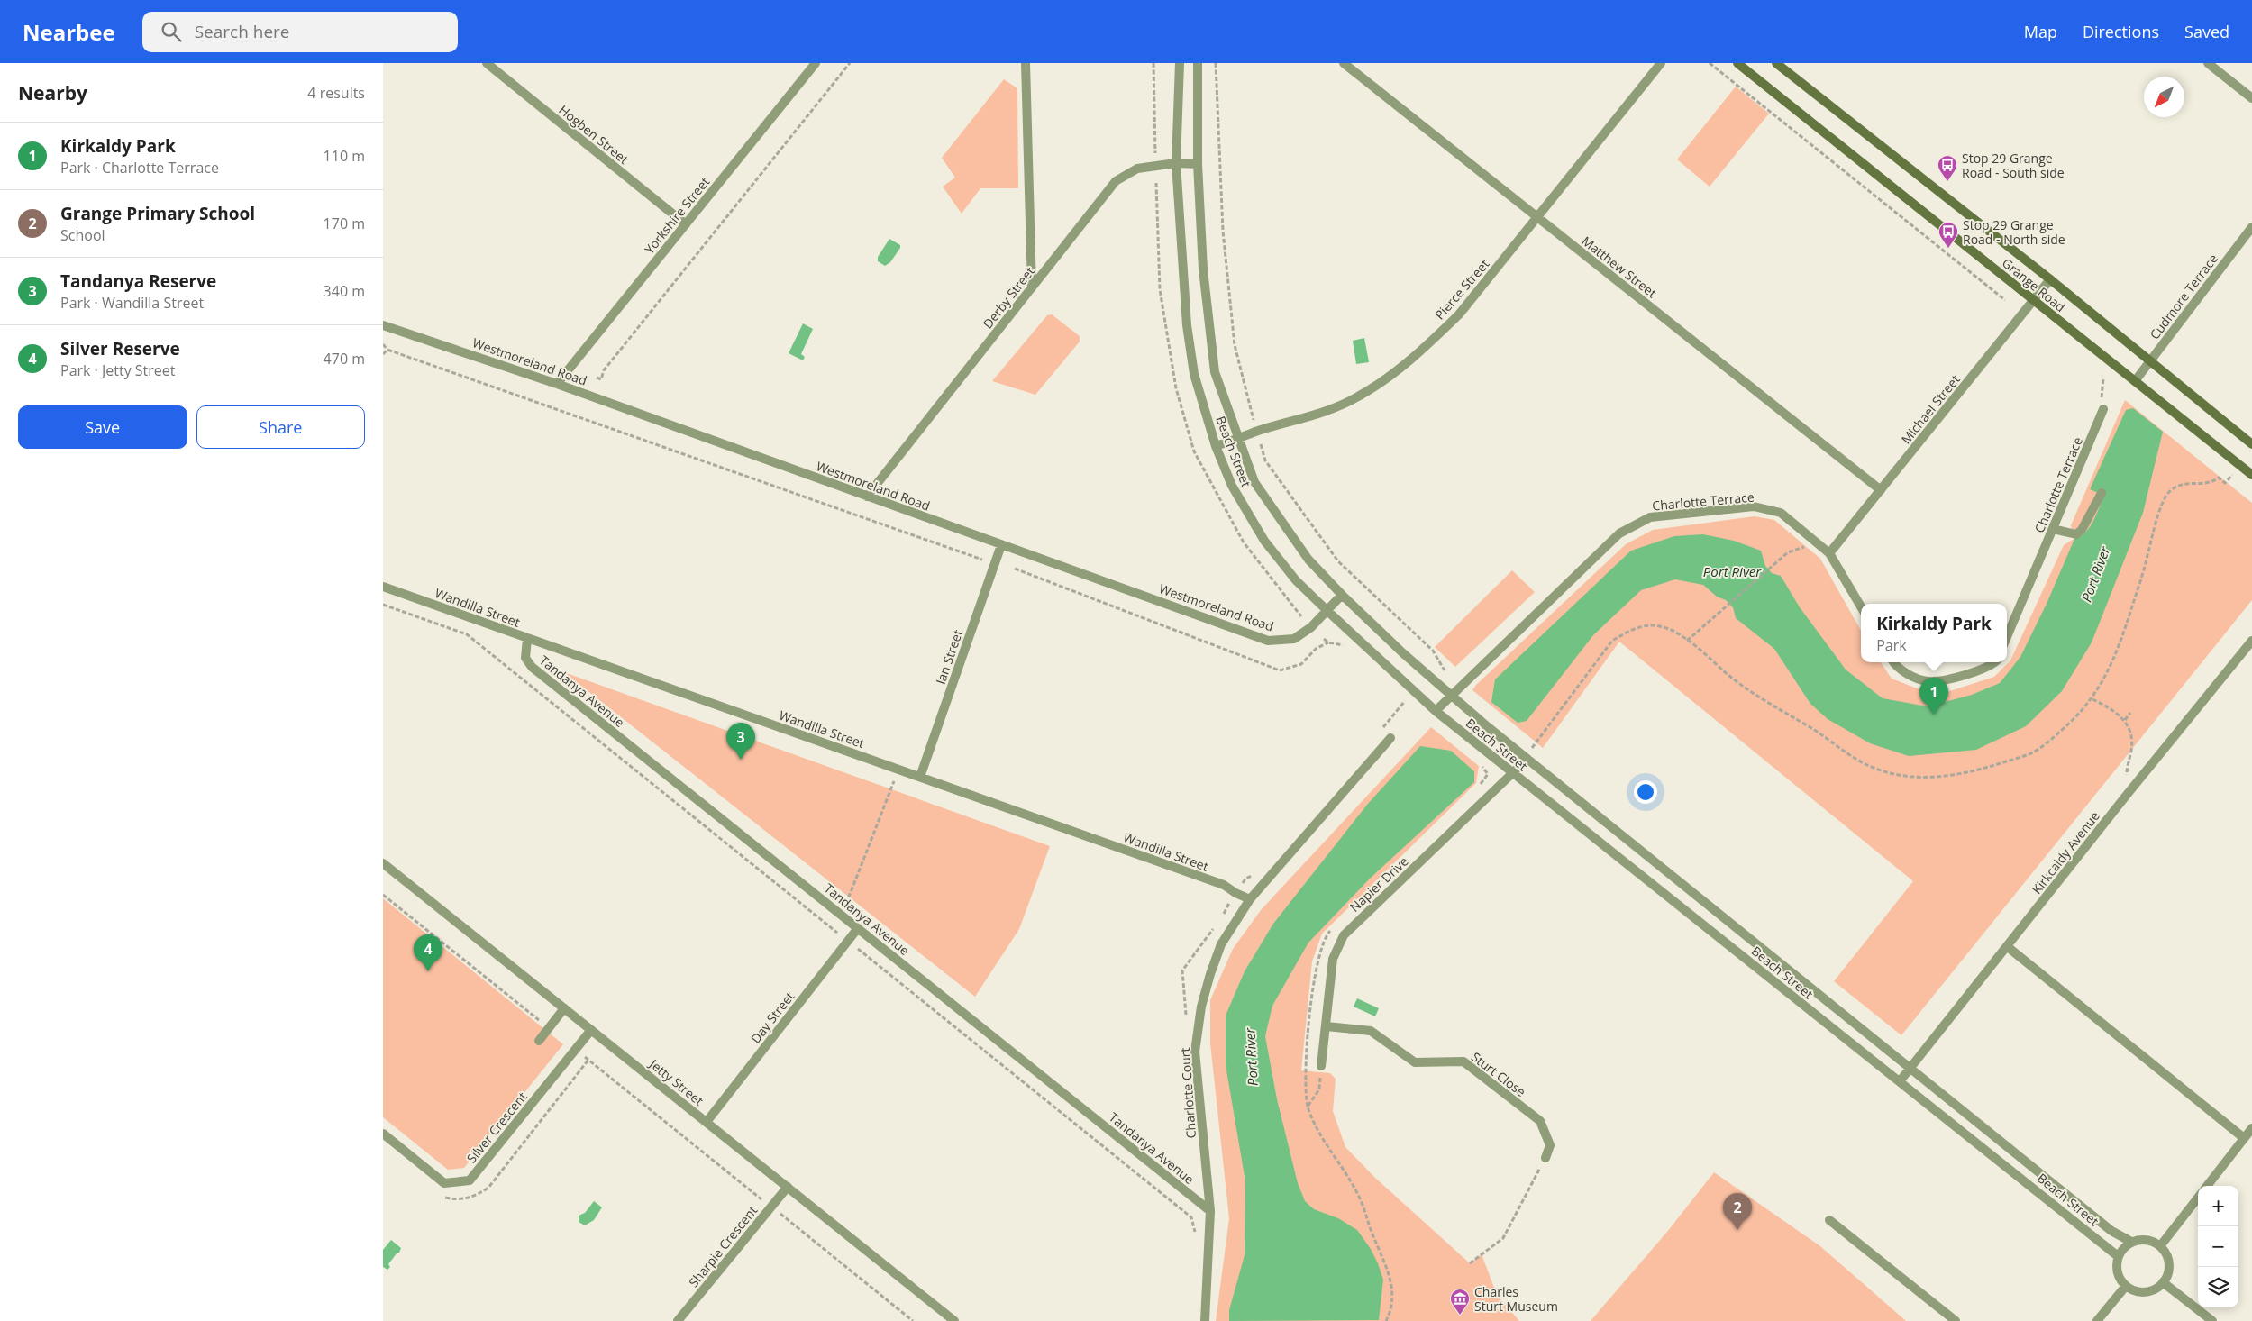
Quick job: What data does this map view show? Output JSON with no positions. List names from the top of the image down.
{
  "streets": {
    "main road": ["Grange Road"],
    "street": [
      "Hogben Street",
      "Yorkshire Street",
      "Matthew Street",
      "Pierce Street",
      "Cudmore Terrace",
      "Derby Street",
      "Westmoreland Road",
      "Michael Street",
      "Beach Street",
      "Charlotte Terrace",
      "Wandilla Street",
      "Ian Street",
      "Tandanya Avenue",
      "Kirkcaldy Avenue",
      "Napier Drive",
      "Day Street",
      "Sturt Close",
      "Jetty Street",
      "Charlotte Court",
      "Silver Crescent",
      "Sharpie Crescent"
    ]
  },
  "crossings": [
    ["Hogben Street", "Yorkshire Street"],
    ["Yorkshire Street", "Westmoreland Road"],
    ["Matthew Street", "Pierce Street"],
    ["Matthew Street", "Michael Street"],
    ["Grange Road", "Cudmore Terrace"],
    ["Grange Road", "Michael Street"],
    ["Pierce Street", "Beach Street"],
    ["Derby Street", "Westmoreland Road"],
    ["Derby Street", "Beach Street"],
    ["Westmoreland Road", "Beach Street"],
    ["Westmoreland Road", "Ian Street"],
    ["Michael Street", "Charlotte Terrace"],
    ["Beach Street", "Charlotte Terrace"],
    ["Beach Street", "Kirkcaldy Avenue"],
    ["Beach Street", "Napier Drive"],
    ["Wandilla Street", "Ian Street"],
    ["Wandilla Street", "Tandanya Avenue"],
    ["Wandilla Street", "Charlotte Court"],
    ["Tandanya Avenue", "Day Street"],
    ["Tandanya Avenue", "Charlotte Court"],
    ["Napier Drive", "Sturt Close"],
    ["Day Street", "Jetty Street"],
    ["Jetty Street", "Silver Crescent"],
    ["Jetty Street", "Sharpie Crescent"]
  ],
  "water": ["Port River"],
  "places": {
    "bus stop": ["Stop 29 Grange Road - South side", "Stop 29 Grange Road - North side"],
    "museum": ["Charles Sturt Museum"]
  },
  "north": "bottom left",
  "page": {
    "header": "Nearbee",
    "search": "Search here",
    "nav": ["Map", "Directions", "Saved"],
    "heading": ["Nearby", "4 results"],
    "list": [
      {
        "mark": "1",
        "name": "Kirkaldy Park",
        "note": "Park · Charlotte Terrace",
        "value": "110 m"
      },
      {
        "mark": "2",
        "name": "Grange Primary School",
        "note": "School",
        "value": "170 m"
      },
      {
        "mark": "3",
        "name": "Tandanya Reserve",
        "note": "Park · Wandilla Street",
        "value": "340 m"
      },
      {
        "mark": "4",
        "name": "Silver Reserve",
        "note": "Park · Jetty Street",
        "value": "470 m"
      }
    ],
    "buttons": ["Save", "Share"],
    "popup": ["Kirkaldy Park", "Park"],
    "pins": [
      "1",
      "3",
      "4",
      "2"
    ],
    "map_buttons": ["+", "−"]
  }
}
